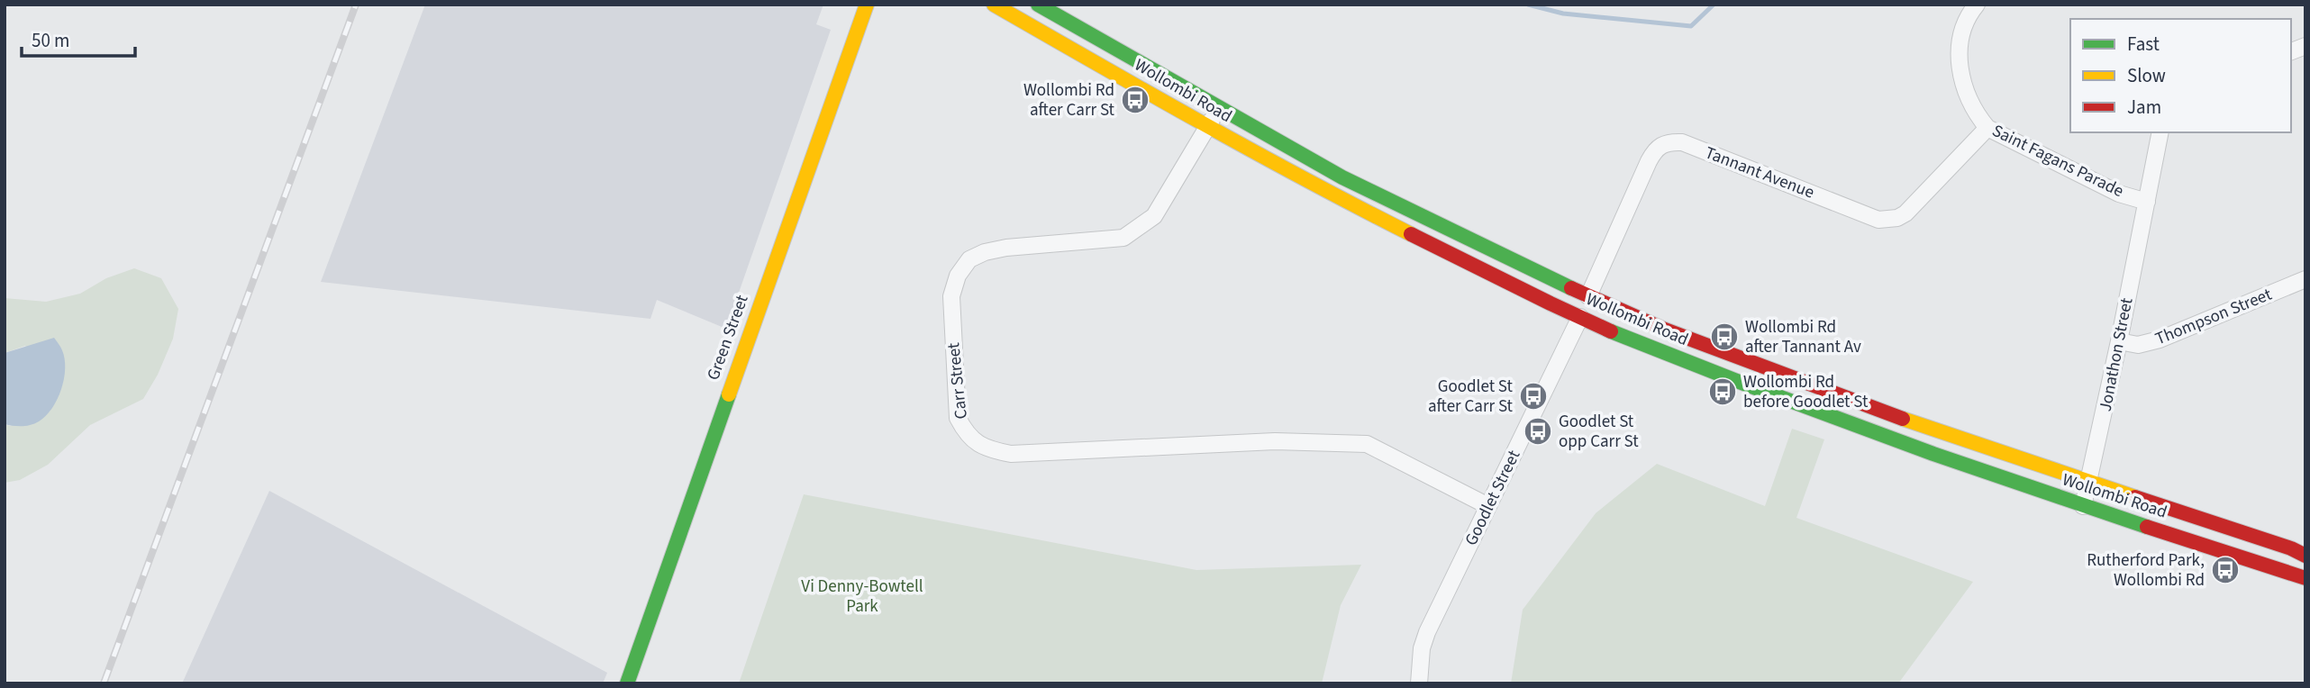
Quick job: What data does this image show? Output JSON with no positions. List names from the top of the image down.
{
  "streets": {
    "main road": ["Wollombi Road", "Green Street"],
    "street": [
      "Saint Fagans Parade",
      "Tannant Avenue",
      "Thompson Street",
      "Jonathon Street",
      "Carr Street",
      "Goodlet Street"
    ]
  },
  "crossings": [
    ["Wollombi Road", "Tannant Avenue"],
    ["Wollombi Road", "Jonathon Street"],
    ["Wollombi Road", "Carr Street"],
    ["Wollombi Road", "Goodlet Street"],
    ["Saint Fagans Parade", "Tannant Avenue"],
    ["Saint Fagans Parade", "Jonathon Street"],
    ["Thompson Street", "Jonathon Street"],
    ["Carr Street", "Goodlet Street"]
  ],
  "parks": ["Vi Denny-Bowtell Park"],
  "places": {
    "bus stop": [
      "Wollombi Rd after Carr St",
      "Wollombi Rd after Tannant Av",
      "Wollombi Rd before Goodlet St",
      "Goodlet St after Carr St",
      "Goodlet St opp Carr St",
      "Rutherford Park, Wollombi Rd"
    ]
  },
  "legend": ["Fast", "Slow", "Jam"],
  "scale_bar": "50 m"
}
